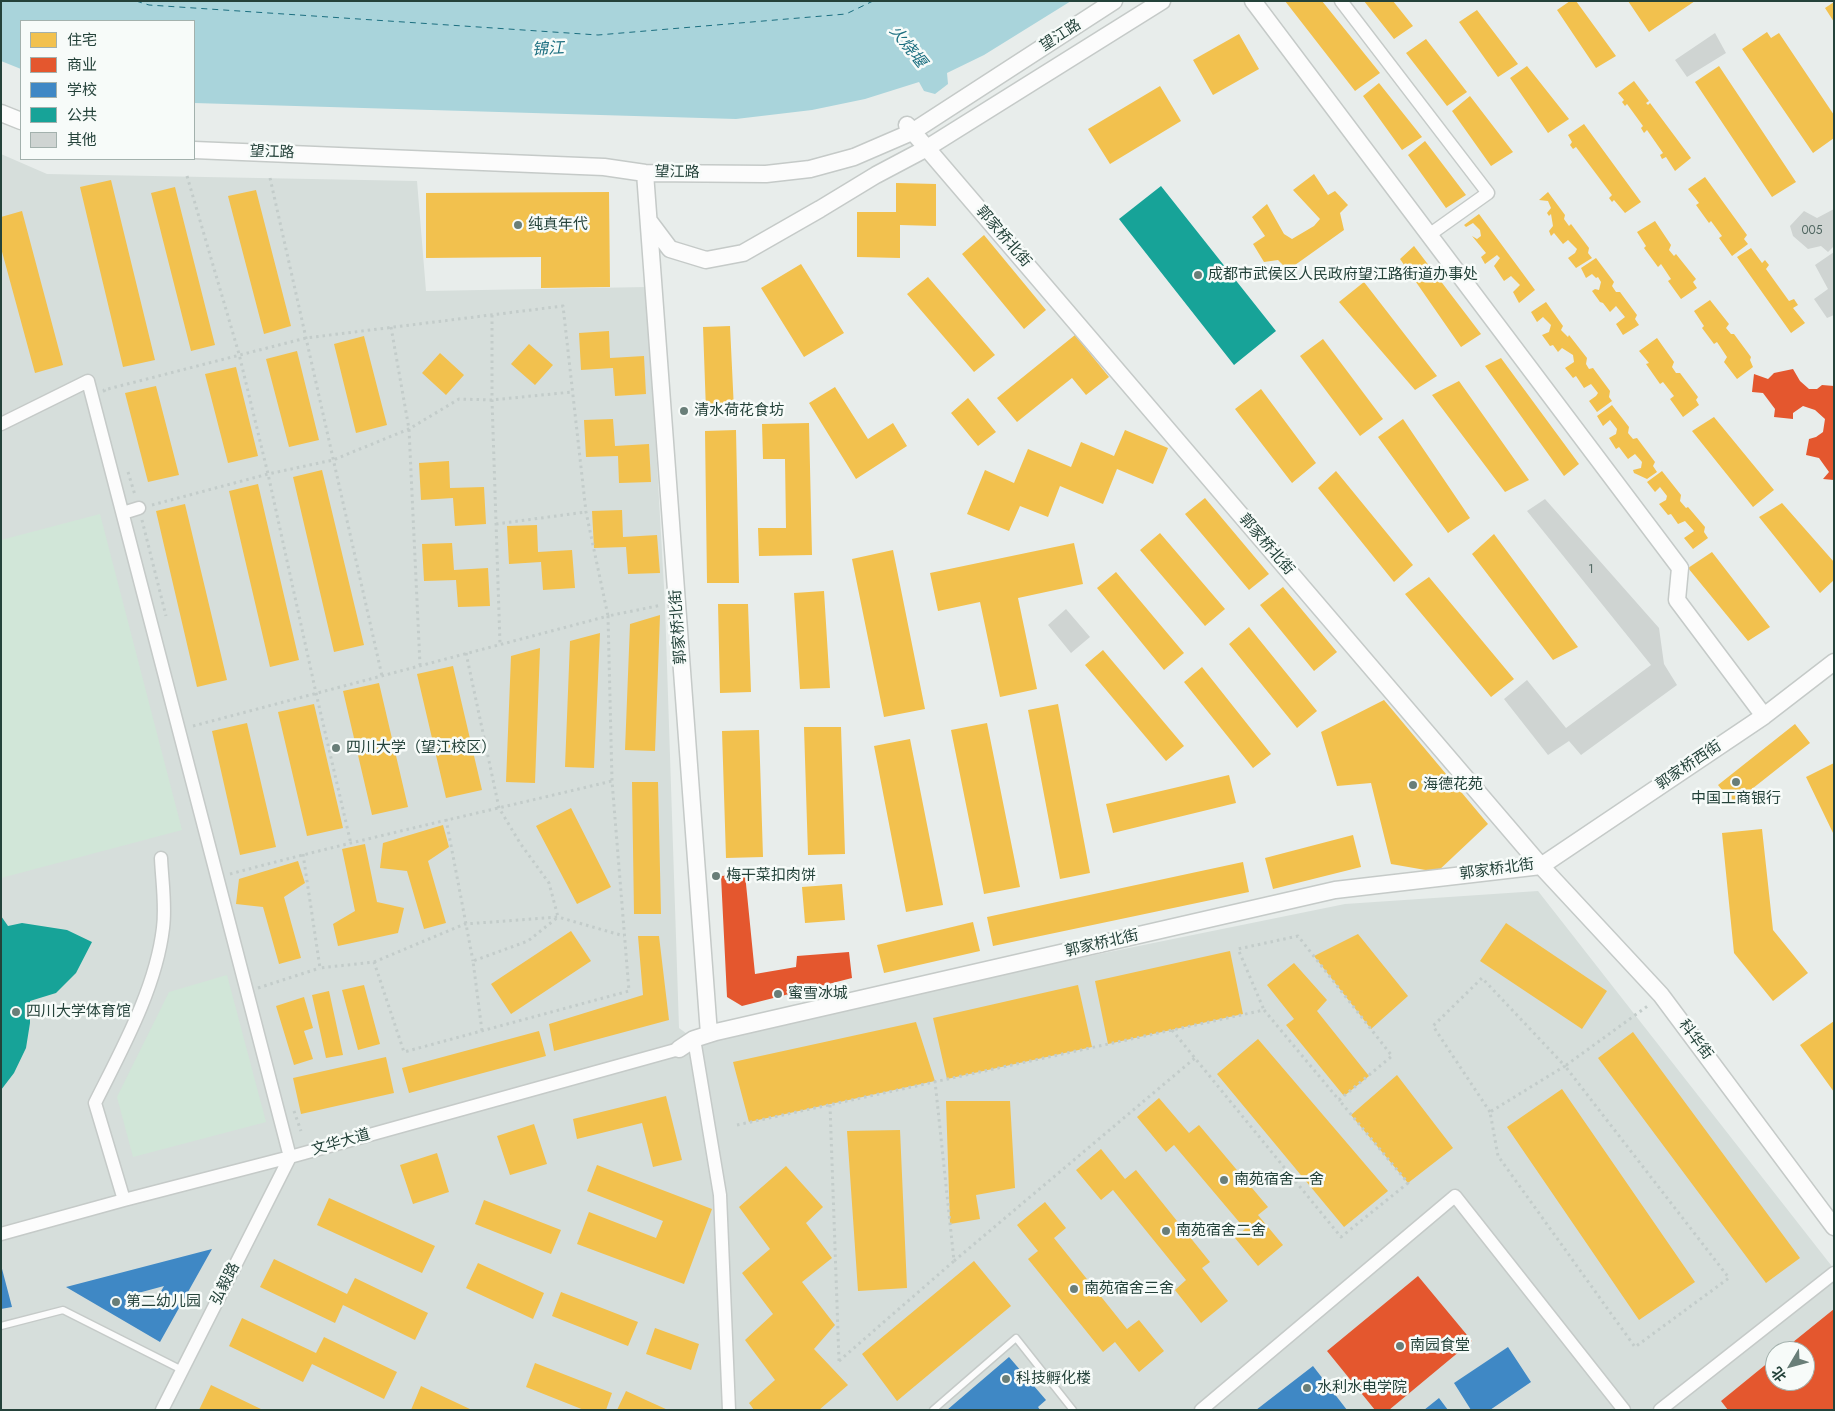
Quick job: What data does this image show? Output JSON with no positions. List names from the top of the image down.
{
  "streets": {
    "street": [
      "望江路",
      "郭家桥北街",
      "郭家桥西街",
      "科华街",
      "文华大道",
      "弘毅路"
    ]
  },
  "crossings": [
    ["望江路", "郭家桥北街"],
    ["郭家桥北街", "郭家桥西街"],
    ["郭家桥北街", "科华街"],
    ["郭家桥北街", "文华大道"],
    ["郭家桥西街", "科华街"],
    ["文华大道", "弘毅路"]
  ],
  "water": ["火烧堰", "锦江"],
  "places": [
    "纯真年代",
    "成都市武侯区人民政府望江路街道办事处",
    "清水荷花食坊",
    "四川大学（望江校区）",
    "中国工商银行",
    "海德花苑",
    "梅干菜扣肉饼",
    "蜜雪冰城",
    "四川大学体育馆",
    "南苑宿舍一舍",
    "南苑宿舍二舍",
    "南苑宿舍三舍",
    "第二幼儿园",
    "南园食堂",
    "科技孵化楼",
    "水利水电学院"
  ],
  "house_numbers": ["005", "1"],
  "legend": [
    "住宅",
    "商业",
    "学校",
    "公共",
    "其他"
  ],
  "north": "bottom left"
}
